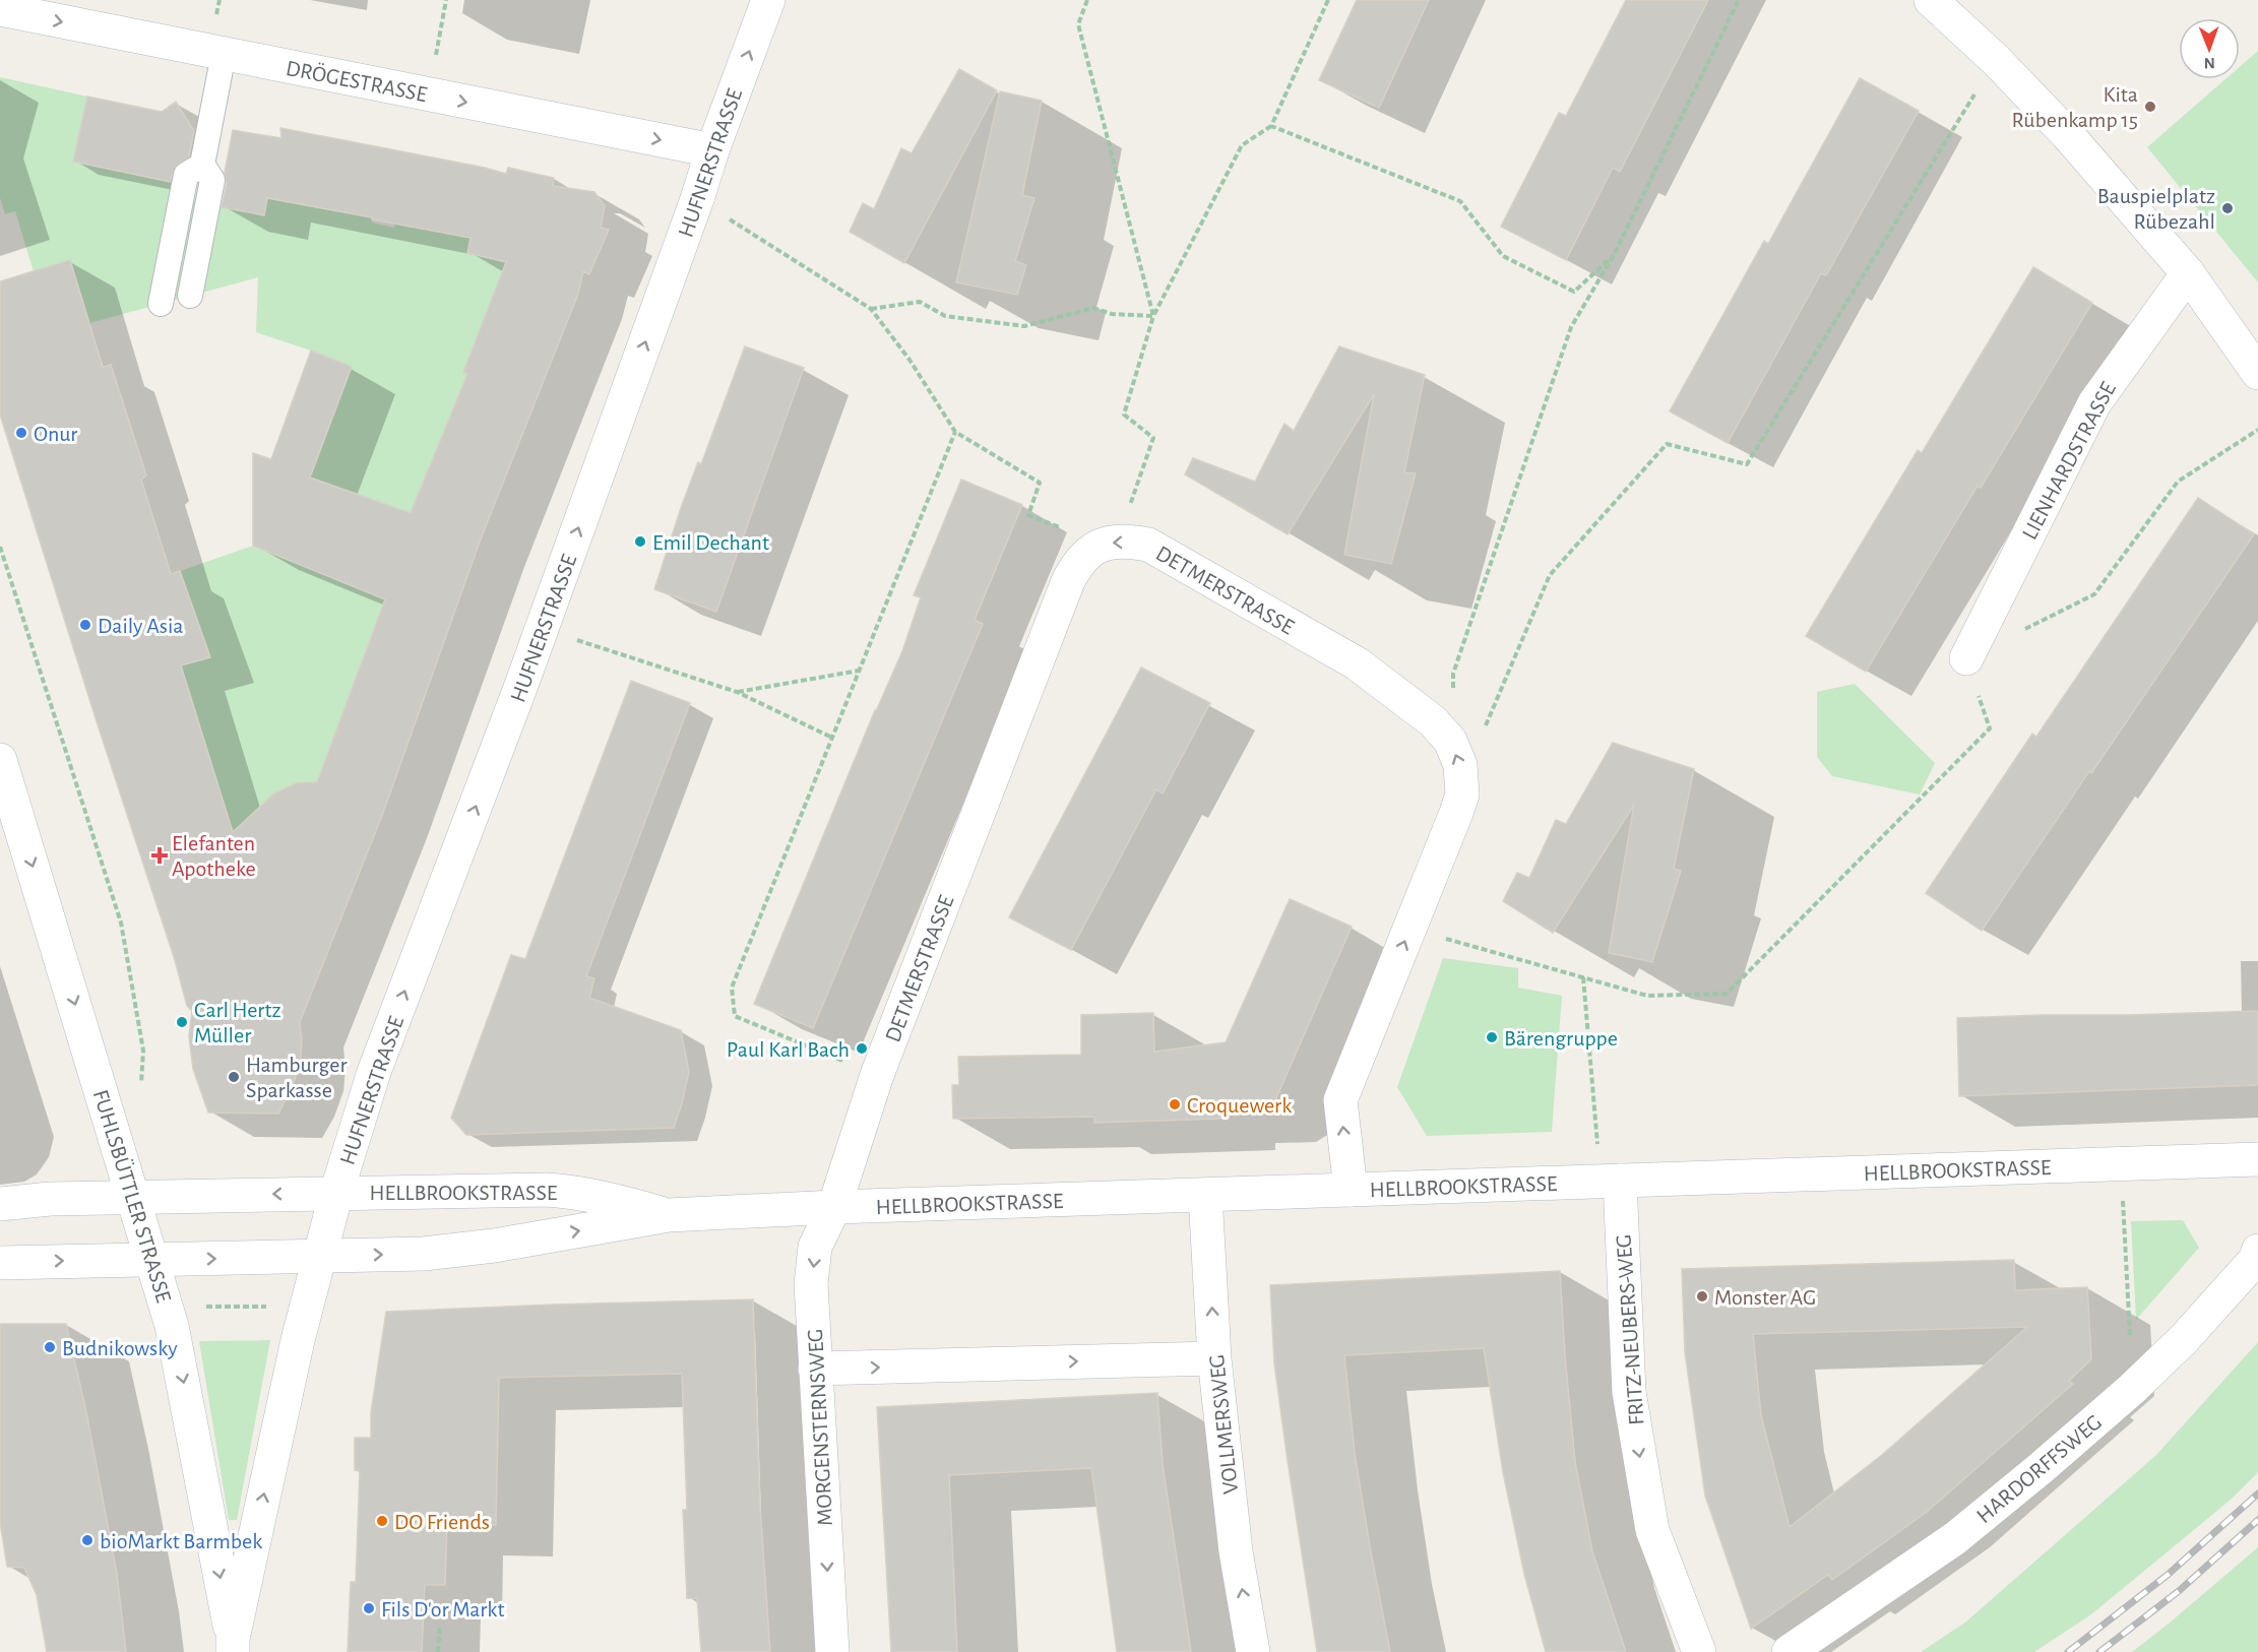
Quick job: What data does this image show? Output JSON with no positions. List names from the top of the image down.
{
  "streets": {
    "street": [
      "DRÖGESTRASSE",
      "HUFNERSTRASSE",
      "LIENHARDSTRASSE",
      "DETMERSTRASSE",
      "HELLBROOKSTRASSE",
      "FUHLSBÜTTLER STRASSE",
      "FRITZ-NEUBERS-WEG",
      "VOLLMERSWEG",
      "MORGENSTERNSWEG",
      "HARDORFFSWEG"
    ]
  },
  "crossings": [
    ["DRÖGESTRASSE", "HUFNERSTRASSE"],
    ["HUFNERSTRASSE", "HELLBROOKSTRASSE"],
    ["HUFNERSTRASSE", "FUHLSBÜTTLER STRASSE"],
    ["DETMERSTRASSE", "HELLBROOKSTRASSE"],
    ["DETMERSTRASSE", "MORGENSTERNSWEG"],
    ["HELLBROOKSTRASSE", "FUHLSBÜTTLER STRASSE"],
    ["HELLBROOKSTRASSE", "FRITZ-NEUBERS-WEG"],
    ["HELLBROOKSTRASSE", "VOLLMERSWEG"],
    ["HELLBROOKSTRASSE", "MORGENSTERNSWEG"]
  ],
  "one_way": [
    "DRÖGESTRASSE",
    "HUFNERSTRASSE",
    "FRITZ-NEUBERS-WEG",
    "VOLLMERSWEG",
    "MORGENSTERNSWEG"
  ],
  "places": {
    "other": [
      "Kita Rübenkamp 15",
      "Bauspielplatz Rübezahl",
      "Onur",
      "Emil Dechant",
      "Daily Asia",
      "Carl Hertz Müller",
      "Bärengruppe",
      "Paul Karl Bach",
      "Hamburger Sparkasse",
      "Croquewerk",
      "Monster AG",
      "Budnikowsky",
      "DO Friends",
      "bioMarkt Barmbek",
      "Fils D'or Markt"
    ],
    "health": ["Elefanten Apotheke"]
  },
  "north": "bottom"
}
